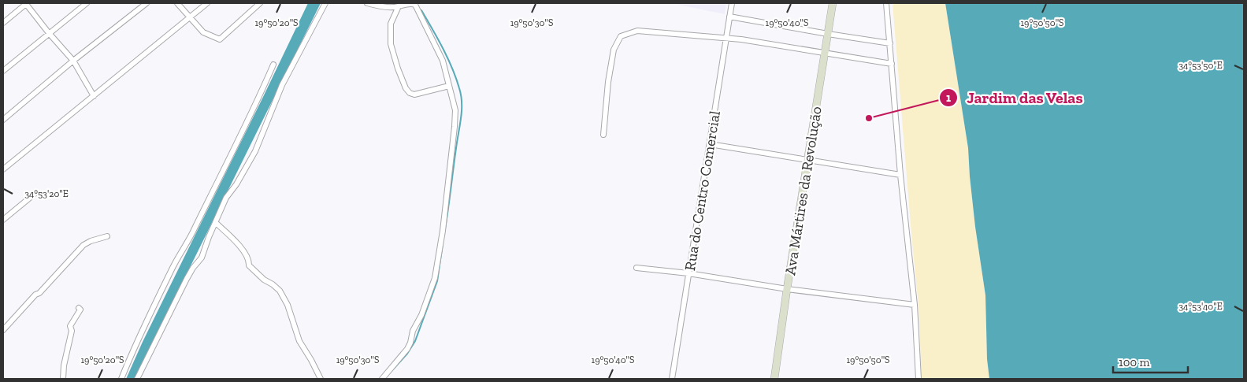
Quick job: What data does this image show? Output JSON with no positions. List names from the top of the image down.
{
  "streets": {
    "street": ["Rua do Centro Comercial", "Ava Mártires da Revolução"]
  },
  "places": ["Jardim das Velas"],
  "scale_bar": "100 m",
  "coordinates": [
    "19°50'20\"S",
    "19°50'30\"S",
    "19°50'40\"S",
    "19°50'50\"S",
    "34°53'50\"E",
    "34°53'20\"E",
    "34°53'40\"E"
  ]
}
